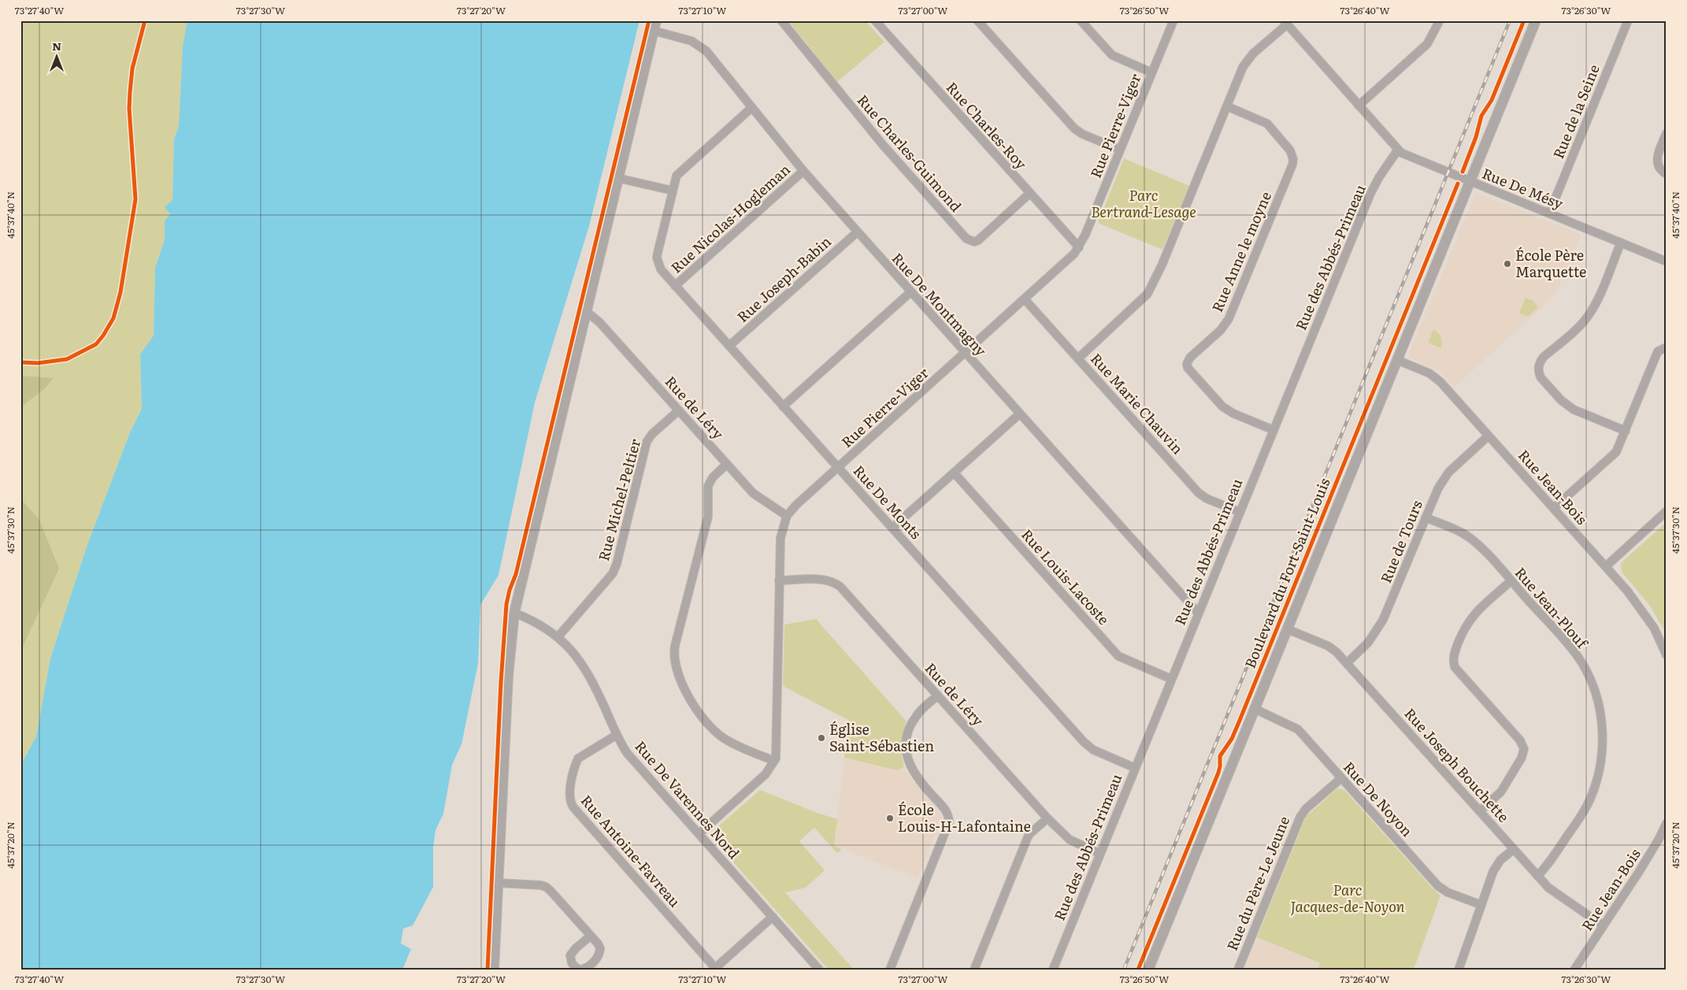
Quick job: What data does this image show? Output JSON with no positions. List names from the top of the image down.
{
  "streets": {
    "street": [
      "Rue de la Seine",
      "Rue Charles-Roy",
      "Rue Pierre-Viger",
      "Rue Charles-Guimond",
      "Rue De Mésy",
      "Rue Nicolas-Hogleman",
      "Rue Anne le moyne",
      "Rue des Abbés-Primeau",
      "Rue Joseph-Babin",
      "Rue De Montmagny",
      "Rue Marie Chauvin",
      "Rue de Léry",
      "Rue Jean-Bois",
      "Rue Michel-Peltier",
      "Rue De Monts",
      "Rue de Tours",
      "Boulevard du Fort-Saint-Louis",
      "Rue Louis-Lacoste",
      "Rue Jean-Plouf",
      "Rue Joseph Bouchette",
      "Rue De Noyon",
      "Rue De Varennes Nord",
      "Rue Antoine-Favreau",
      "Rue du Père-Le Jeune"
    ]
  },
  "crossings": [
    ["Rue de la Seine", "Rue De Mésy"],
    ["Rue Charles-Roy", "Rue Pierre-Viger"],
    ["Rue Charles-Roy", "Rue Charles-Guimond"],
    ["Rue Pierre-Viger", "Rue De Montmagny"],
    ["Rue Pierre-Viger", "Rue Marie Chauvin"],
    ["Rue Pierre-Viger", "Rue de Léry"],
    ["Rue Pierre-Viger", "Rue De Monts"],
    ["Rue De Mésy", "Rue des Abbés-Primeau"],
    ["Rue De Mésy", "Boulevard du Fort-Saint-Louis"],
    ["Rue Nicolas-Hogleman", "Rue De Montmagny"],
    ["Rue Nicolas-Hogleman", "Rue De Monts"],
    ["Rue Anne le moyne", "Rue des Abbés-Primeau"],
    ["Rue des Abbés-Primeau", "Rue De Montmagny"],
    ["Rue des Abbés-Primeau", "Rue Marie Chauvin"],
    ["Rue des Abbés-Primeau", "Rue de Léry"],
    ["Rue des Abbés-Primeau", "Rue De Monts"],
    ["Rue des Abbés-Primeau", "Rue Louis-Lacoste"],
    ["Rue Joseph-Babin", "Rue De Montmagny"],
    ["Rue Joseph-Babin", "Rue De Monts"],
    ["Rue De Montmagny", "Rue De Monts"],
    ["Rue de Léry", "Rue Michel-Peltier"],
    ["Rue Jean-Bois", "Rue de Tours"],
    ["Rue Jean-Bois", "Boulevard du Fort-Saint-Louis"],
    ["Rue Jean-Bois", "Rue Joseph Bouchette"],
    ["Rue Michel-Peltier", "Rue De Varennes Nord"],
    ["Rue de Tours", "Rue Jean-Plouf"],
    ["Rue de Tours", "Rue Joseph Bouchette"],
    ["Boulevard du Fort-Saint-Louis", "Rue Joseph Bouchette"],
    ["Boulevard du Fort-Saint-Louis", "Rue De Noyon"],
    ["Rue Jean-Plouf", "Rue Joseph Bouchette"],
    ["Rue De Noyon", "Rue du Père-Le Jeune"],
    ["Rue De Varennes Nord", "Rue Antoine-Favreau"]
  ],
  "parks": ["Parc Bertrand-Lesage", "Parc Jacques-de-Noyon"],
  "places": ["École Père Marquette", "Église Saint-Sébastien", "École Louis-H-Lafontaine"],
  "north": "top",
  "coordinates": [
    "73°27'40\"W",
    "73°27'30\"W",
    "73°27'20\"W",
    "73°27'10\"W",
    "73°27'00\"W",
    "73°26'50\"W",
    "73°26'40\"W",
    "73°26'30\"W",
    "45°37'40\"N",
    "45°37'30\"N",
    "45°37'20\"N"
  ]
}
